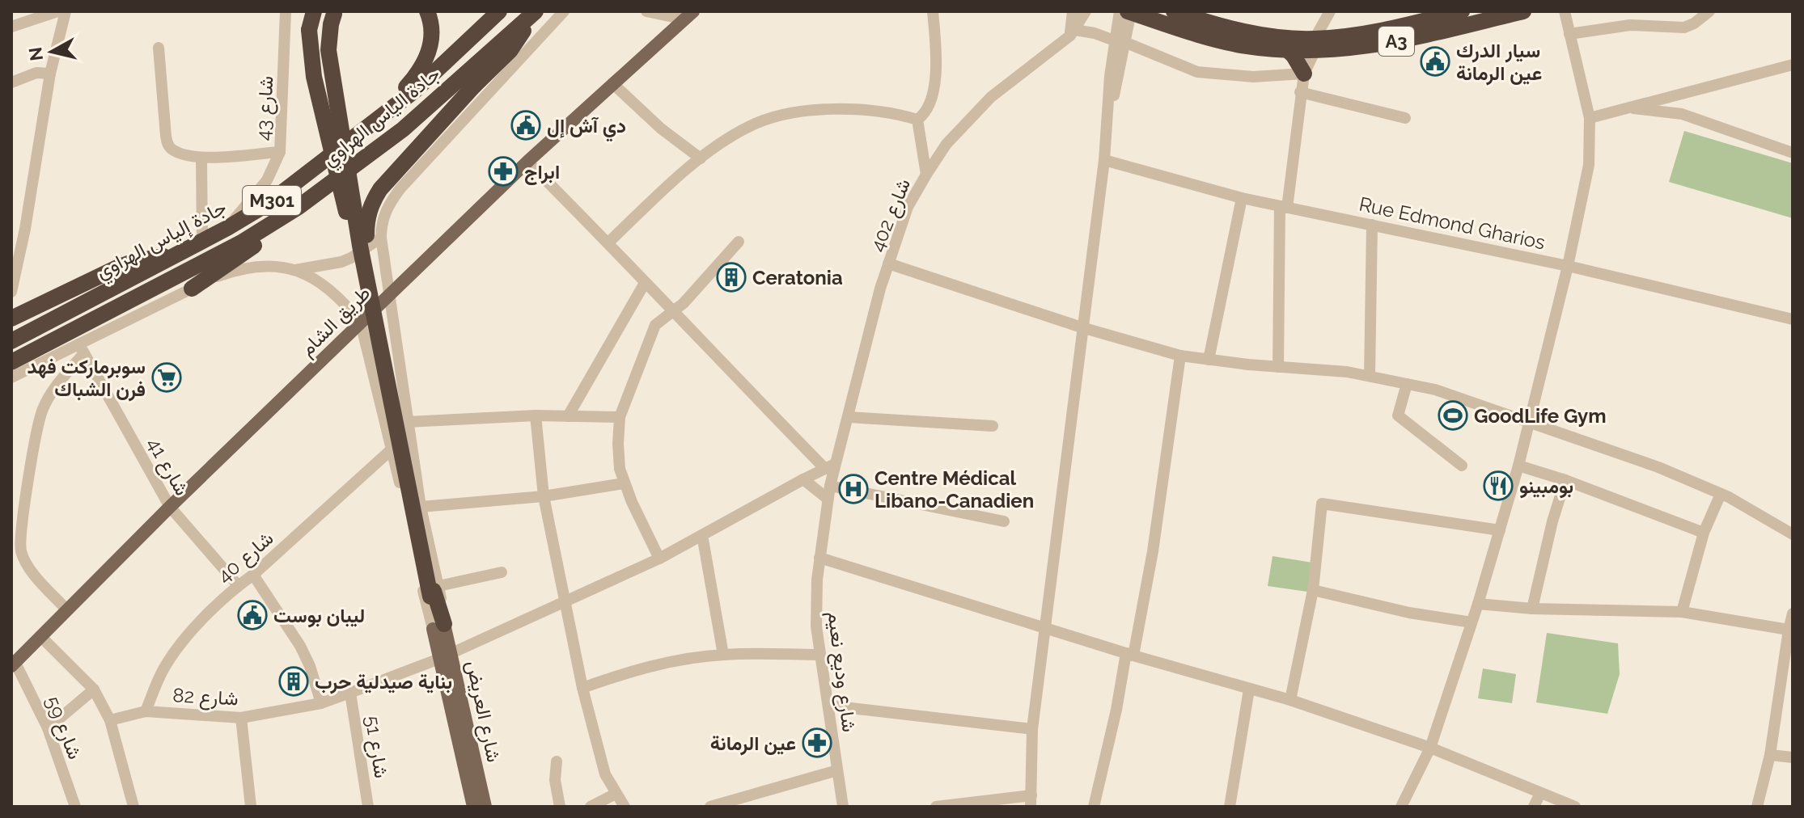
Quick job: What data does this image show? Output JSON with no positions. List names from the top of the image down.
{
  "streets": {
    "highway": [
      "A3",
      "جادة الياس الهراوي",
      "M301",
      "جادة إلياس الهراوي"
    ],
    "main road": ["طريق الشام", "شارع العريض"],
    "street": [
      "شارع 43",
      "شارع 402",
      "Rue Edmond Gharios",
      "شارع 41",
      "شارع 40",
      "شارع وديع نعيم",
      "شارع 82",
      "شارع 59",
      "شارع 51"
    ]
  },
  "crossings": [
    ["شارع 43", "جادة إلياس الهراوي"],
    ["جادة الياس الهراوي", "جادة إلياس الهراوي"],
    ["شارع 402", "شارع وديع نعيم"],
    ["شارع 402", "شارع 82"],
    ["طريق الشام", "شارع 41"],
    ["طريق الشام", "شارع 59"],
    ["شارع 41", "شارع 40"],
    ["شارع 40", "شارع 82"],
    ["شارع وديع نعيم", "شارع 82"],
    ["شارع 82", "شارع العريض"],
    ["شارع 82", "شارع 51"]
  ],
  "places": {
    "public building": ["سيار الدرك عين الرمانة", "دي آش إل", "ليبان بوست"],
    "pharmacy": ["ابراج", "عين الرمانة"],
    "building": ["Ceratonia", "بناية صيدلية حرب"],
    "supermarket": ["سوبرماركت فهد فرن الشباك"],
    "sports": ["GoodLife Gym"],
    "restaurant": ["بومبينو"],
    "hospital": ["Centre Médical Libano-Canadien"]
  },
  "north": "left"
}
